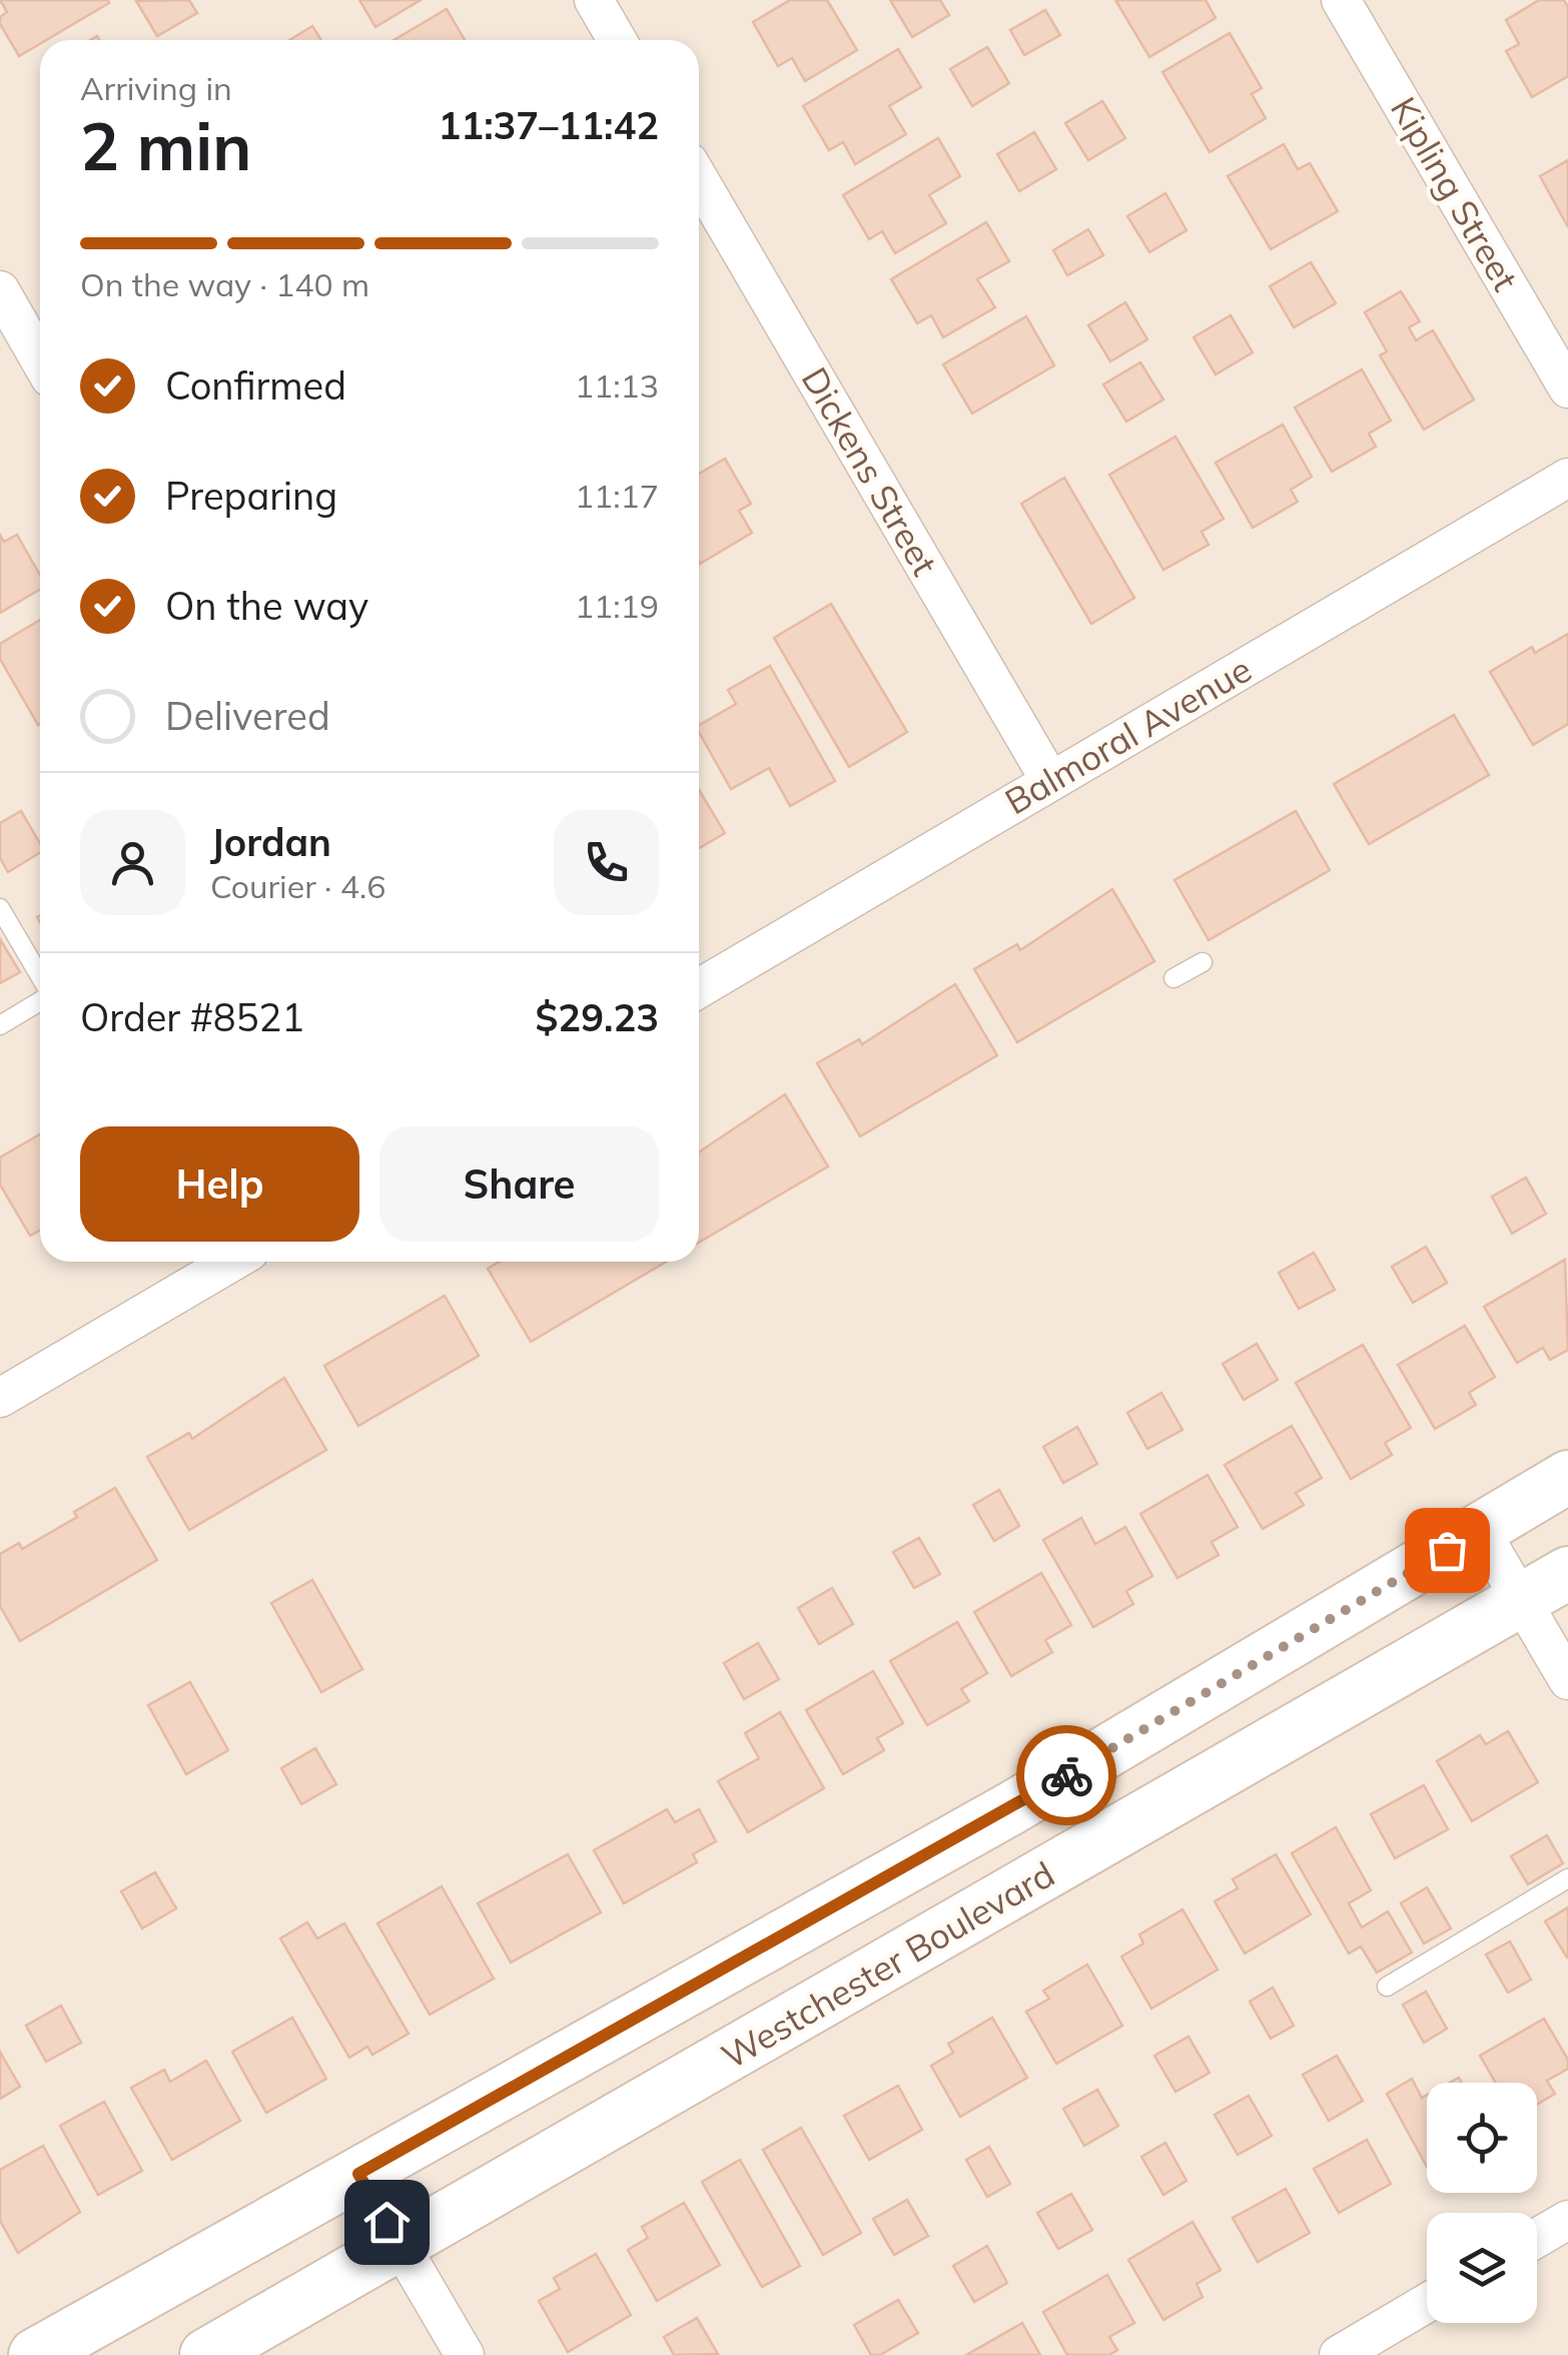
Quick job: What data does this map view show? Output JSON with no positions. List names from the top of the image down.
{
  "streets": {
    "street": [
      "Kipling Street",
      "Dickens Street",
      "Balmoral Avenue",
      "Westchester Boulevard"
    ]
  },
  "crossings": [
    ["Dickens Street", "Balmoral Avenue"]
  ],
  "page": {
    "heading": ["2 min", "Arriving in", "11:37–11:42"],
    "panel": [
      "Jordan",
      "Courier · 4.6",
      "Order #8521",
      "$29.23"
    ],
    "bar": "On the way · 140 m",
    "list": [
      ["Confirmed", "11:13"],
      ["Preparing", "11:17"],
      ["On the way", "11:19"],
      "Delivered"
    ],
    "buttons": ["Help", "Share"]
  }
}
